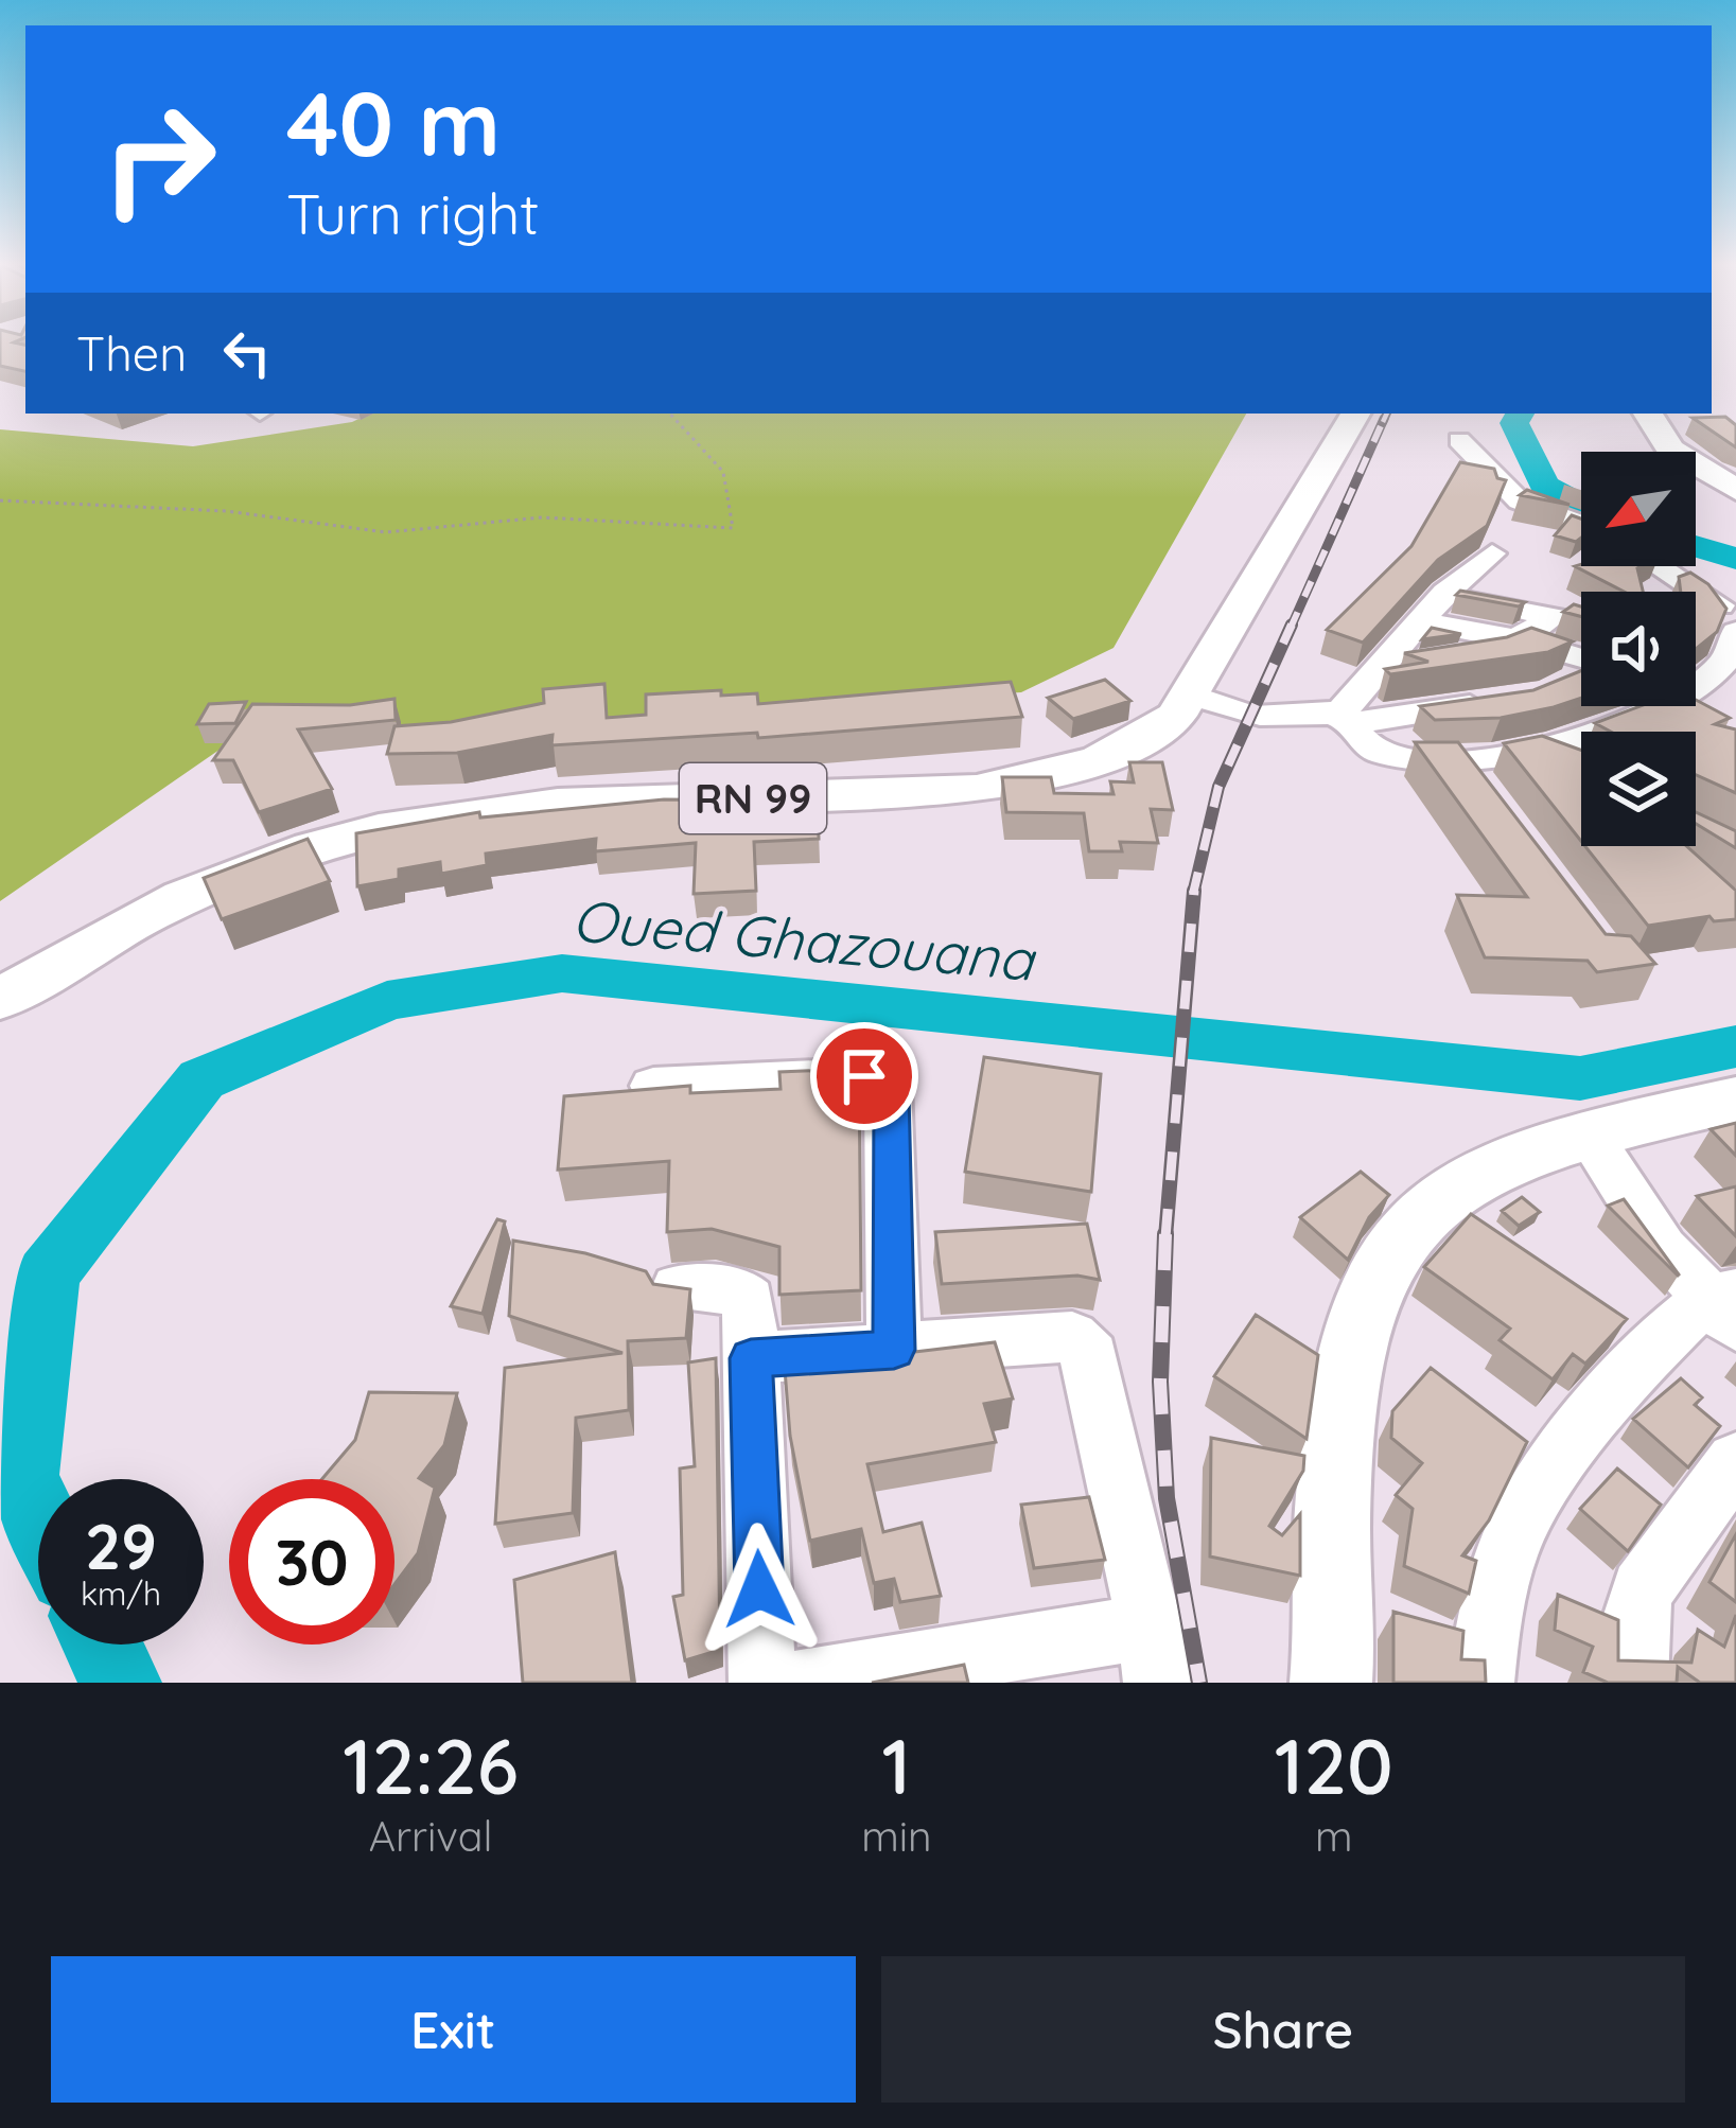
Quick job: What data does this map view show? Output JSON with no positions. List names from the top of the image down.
{
  "streets": {
    "main road": ["RN 99"]
  },
  "water": ["Oued Ghazouana"],
  "north": "bottom left",
  "page": {
    "turn": ["40 m", "Turn right"],
    "then": "Then",
    "speed": "29 km/h",
    "limit": "30",
    "eta": [
      "12:26",
      "Arrival",
      "1",
      "min",
      "120",
      "m"
    ],
    "buttons": ["Exit", "Share"]
  }
}
